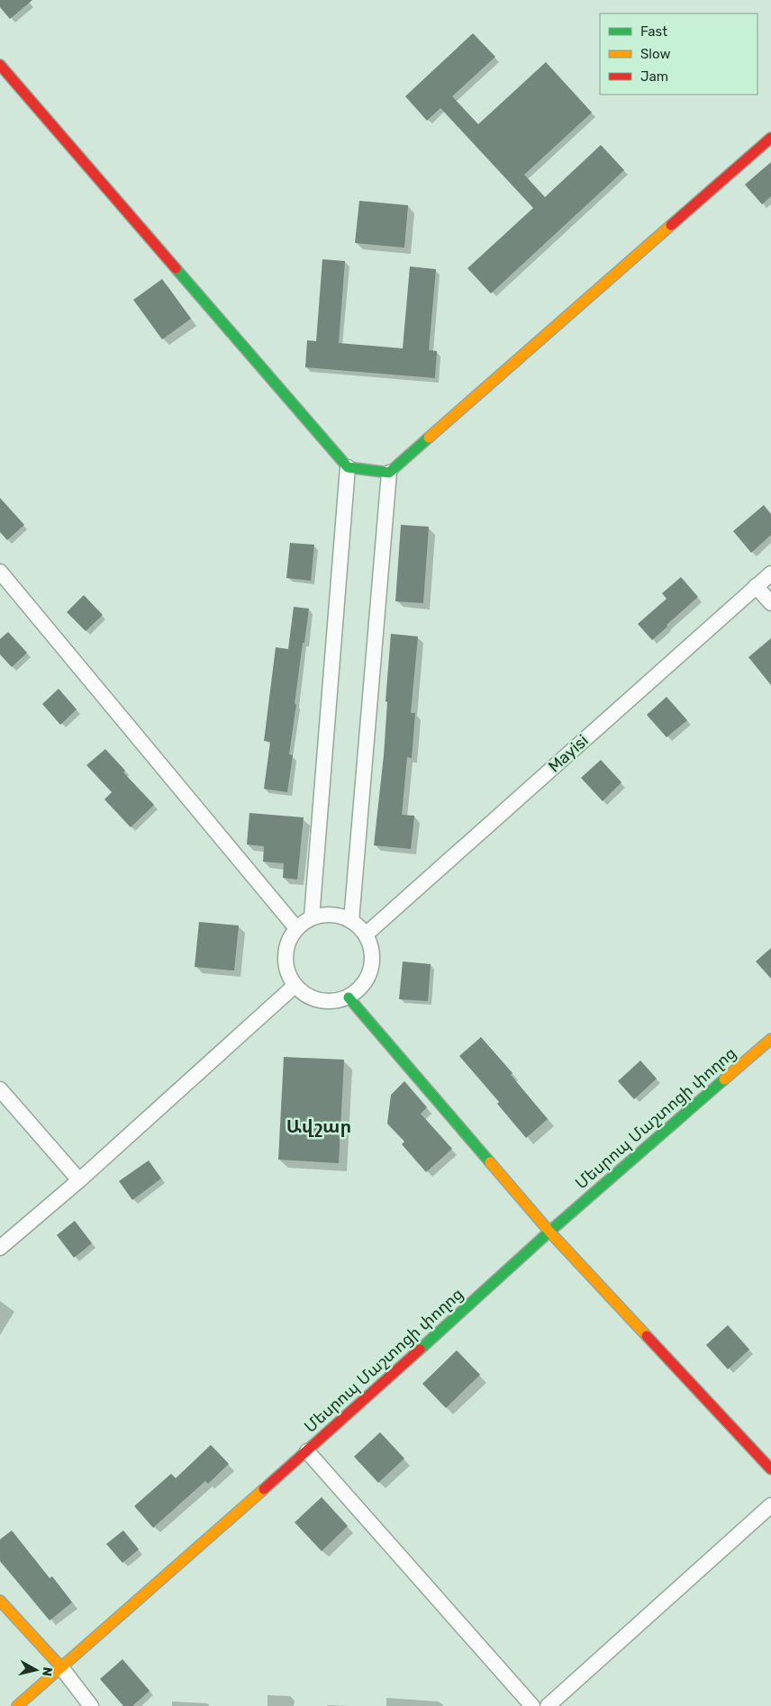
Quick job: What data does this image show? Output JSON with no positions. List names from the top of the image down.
{
  "streets": {
    "street": ["Mayisi", "Մեսրոպ Մաշտոցի փողոց"]
  },
  "districts": ["Ավշար"],
  "legend": ["Fast", "Slow", "Jam"],
  "north": "right"
}
